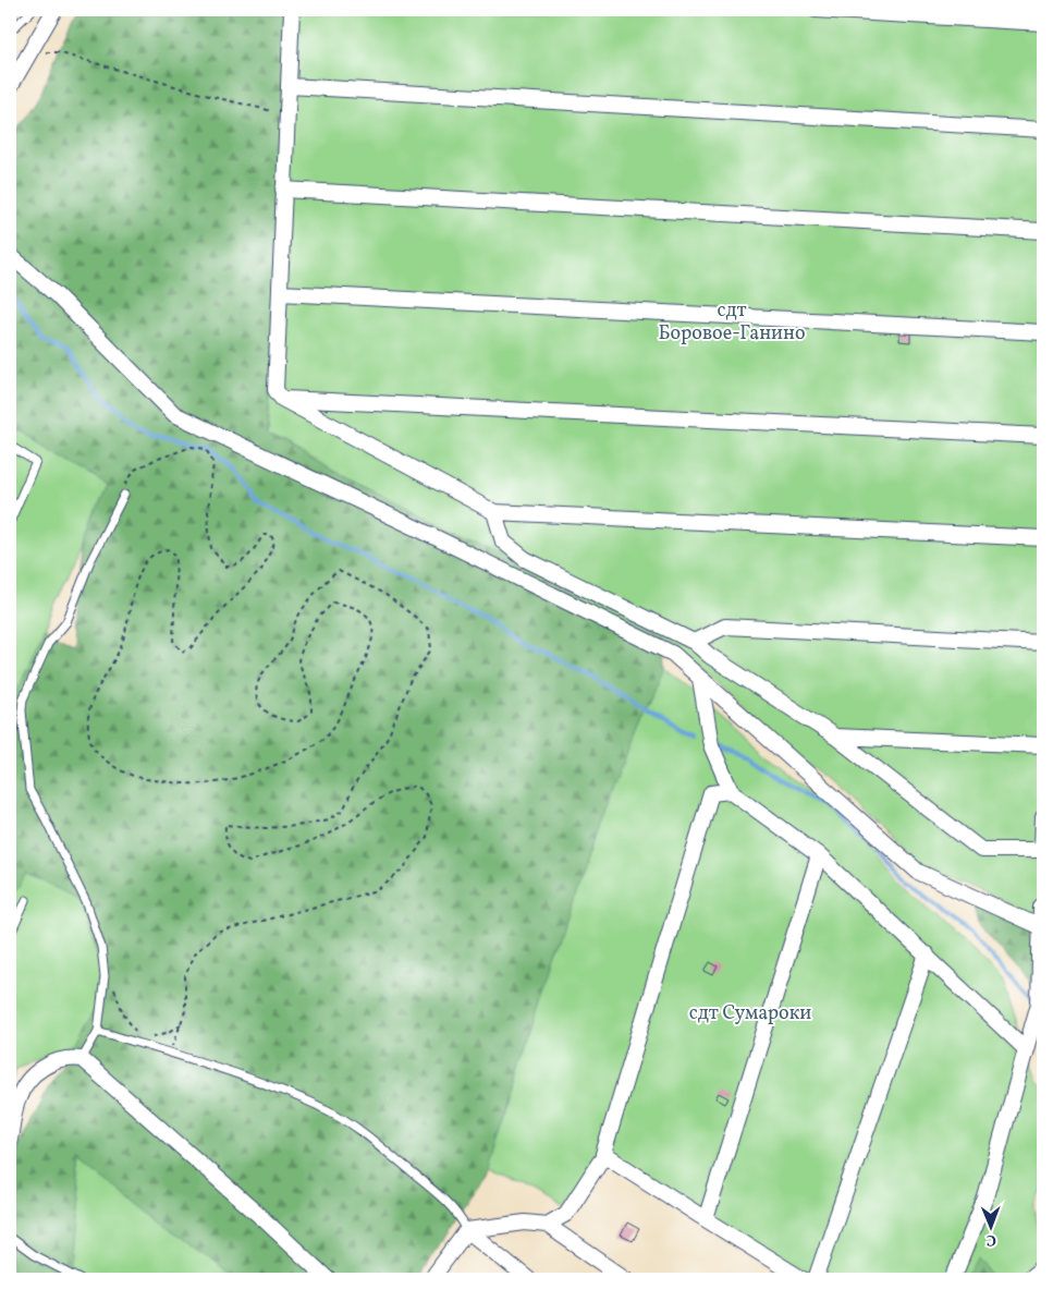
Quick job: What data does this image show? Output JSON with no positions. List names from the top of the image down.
{
  "parks": ["сдт Боровое-Ганино", "сдт Сумароки"],
  "north": "bottom"
}
